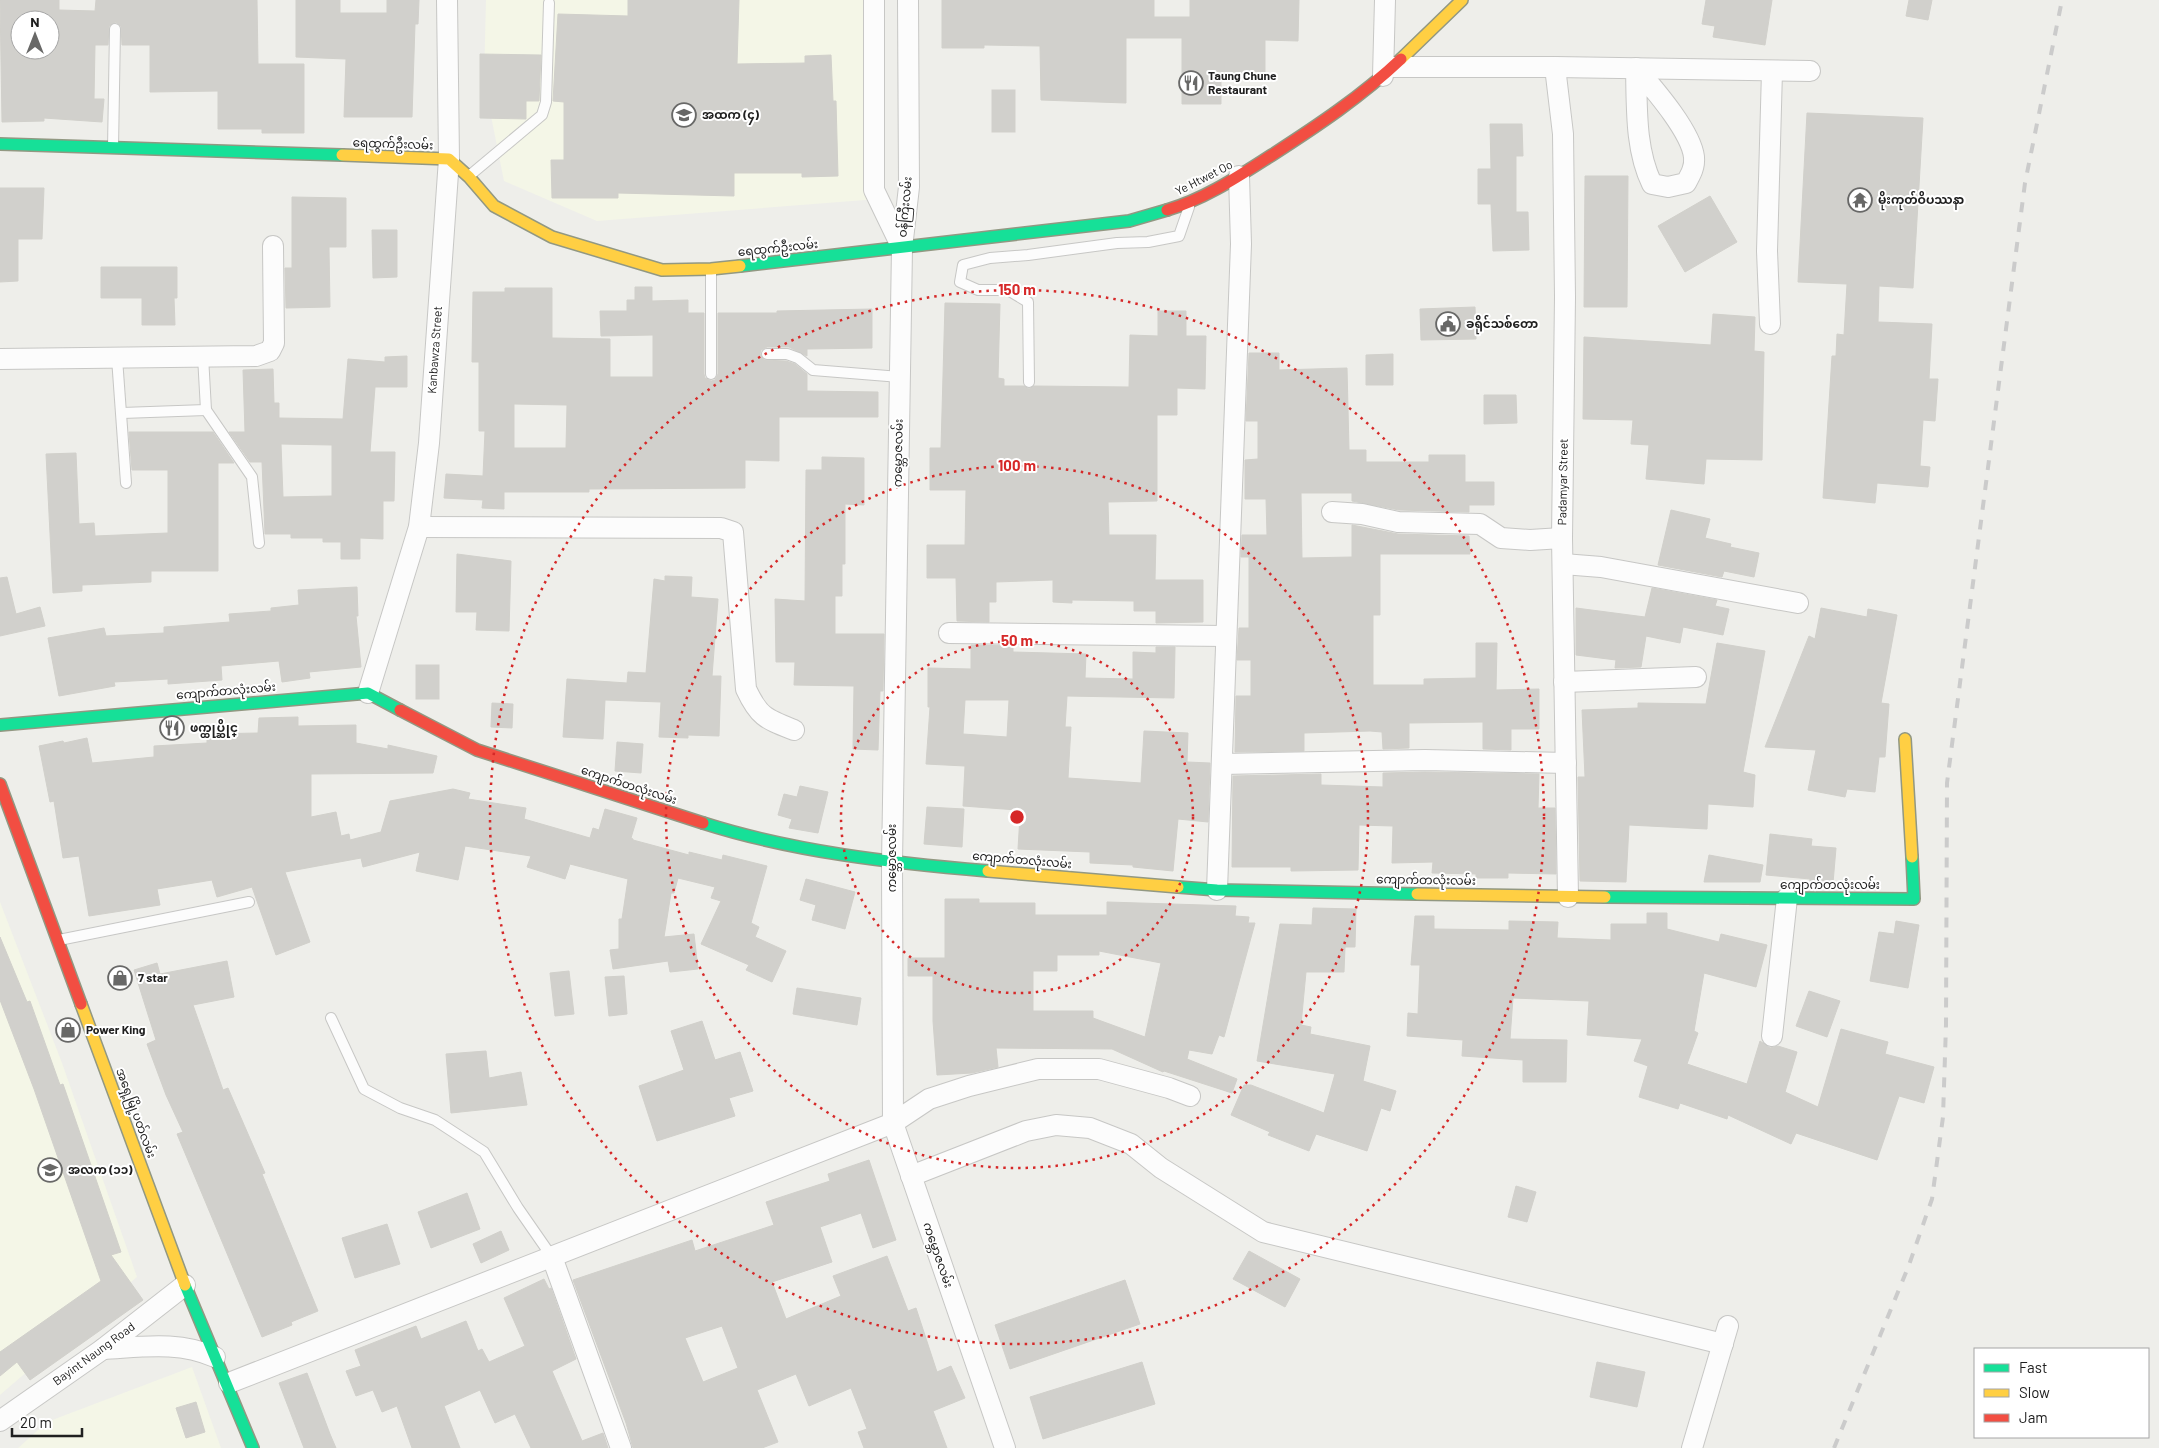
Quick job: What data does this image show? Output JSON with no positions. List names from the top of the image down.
{
  "streets": {
    "street": [
      "ရေထွက်ဦးလမ်း",
      "Ye Htwet Oo",
      "ဝန်ကြီးလမ်း",
      "Kanbawza Street",
      "ကမ္ဘောဇလမ်း",
      "Padamyar Street",
      "ကျောက်တလုံးလမ်း",
      "အရှေ့မြို့ပတ်လမ်း",
      "Bayint Naung Road"
    ]
  },
  "crossings": [
    ["ရေထွက်ဦးလမ်း", "Ye Htwet Oo"],
    ["ရေထွက်ဦးလမ်း", "ဝန်ကြီးလမ်း"],
    ["ရေထွက်ဦးလမ်း", "Kanbawza Street"],
    ["ရေထွက်ဦးလမ်း", "ကမ္ဘောဇလမ်း"],
    ["Ye Htwet Oo", "ဝန်ကြီးလမ်း"],
    ["Ye Htwet Oo", "ကမ္ဘောဇလမ်း"],
    ["ဝန်ကြီးလမ်း", "ကမ္ဘောဇလမ်း"],
    ["Kanbawza Street", "ကျောက်တလုံးလမ်း"],
    ["ကမ္ဘောဇလမ်း", "ကျောက်တလုံးလမ်း"],
    ["Padamyar Street", "ကျောက်တလုံးလမ်း"],
    ["အရှေ့မြို့ပတ်လမ်း", "Bayint Naung Road"]
  ],
  "places": {
    "restaurant": ["Taung Chune Restaurant", "ဖက္ထုပ္ဆိုင္"],
    "school or university": ["အထက (၄)", "အလက (၁၁)"],
    "temple": ["မိုးကုတ်ဝိပဿနာ"],
    "public building": ["ခရိုင်သစ်တော"],
    "shop": ["7 star", "Power King"]
  },
  "legend": ["Fast", "Slow", "Jam"],
  "scale_bar": "20 m",
  "north": "top",
  "rings": ["150 m", "100 m", "50 m"]
}
